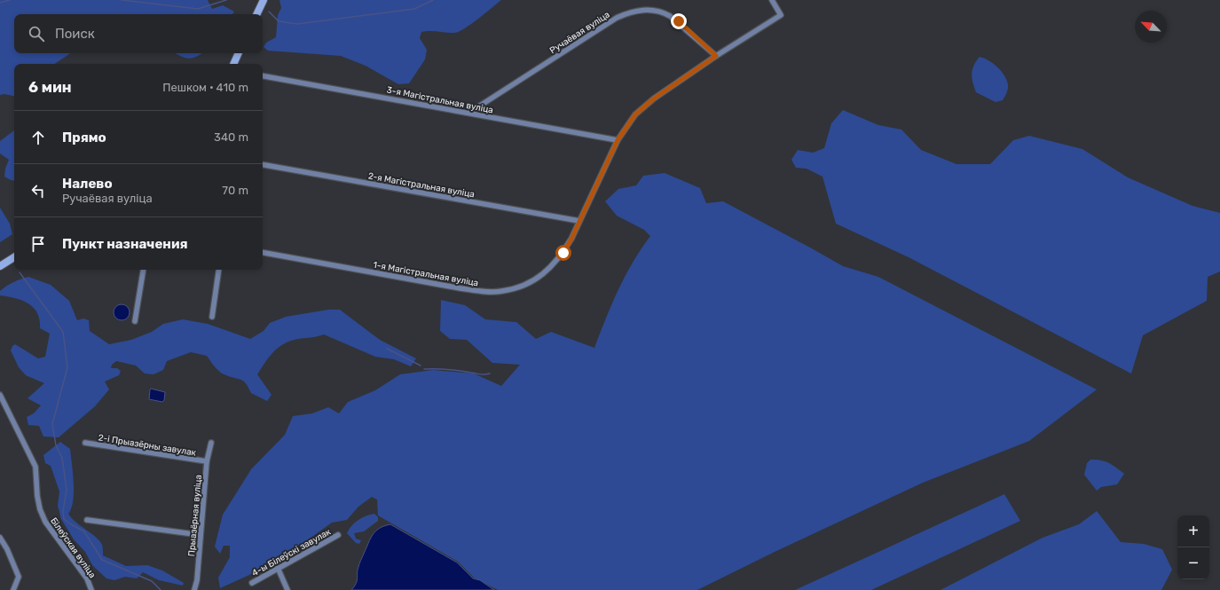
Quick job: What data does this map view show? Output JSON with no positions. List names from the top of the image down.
{
  "streets": {
    "street": [
      "Ручаёвая вуліца",
      "3-я Магістральная вуліца",
      "2-я Магістральная вуліца",
      "1-я Магістральная вуліца",
      "2-і Прыазёрны завулак",
      "Прыазёрная вуліца",
      "Білеўская вуліца",
      "4-ы Білеўскі завулак"
    ]
  },
  "crossings": [
    ["Ручаёвая вуліца", "3-я Магістральная вуліца"],
    ["Ручаёвая вуліца", "1-я Магістральная вуліца"],
    ["3-я Магістральная вуліца", "1-я Магістральная вуліца"],
    ["2-я Магістральная вуліца", "1-я Магістральная вуліца"],
    ["2-і Прыазёрны завулак", "Прыазёрная вуліца"]
  ],
  "north": "top left",
  "page": {
    "search": "Поиск",
    "heading": ["6 мин", "Пешком · 410 m"],
    "list": [
      ["Прямо", "340 m"],
      ["Налево", "Ручаёвая вуліца", "70 m"],
      "Пункт назначения"
    ],
    "map_buttons": ["+", "−"]
  }
}
